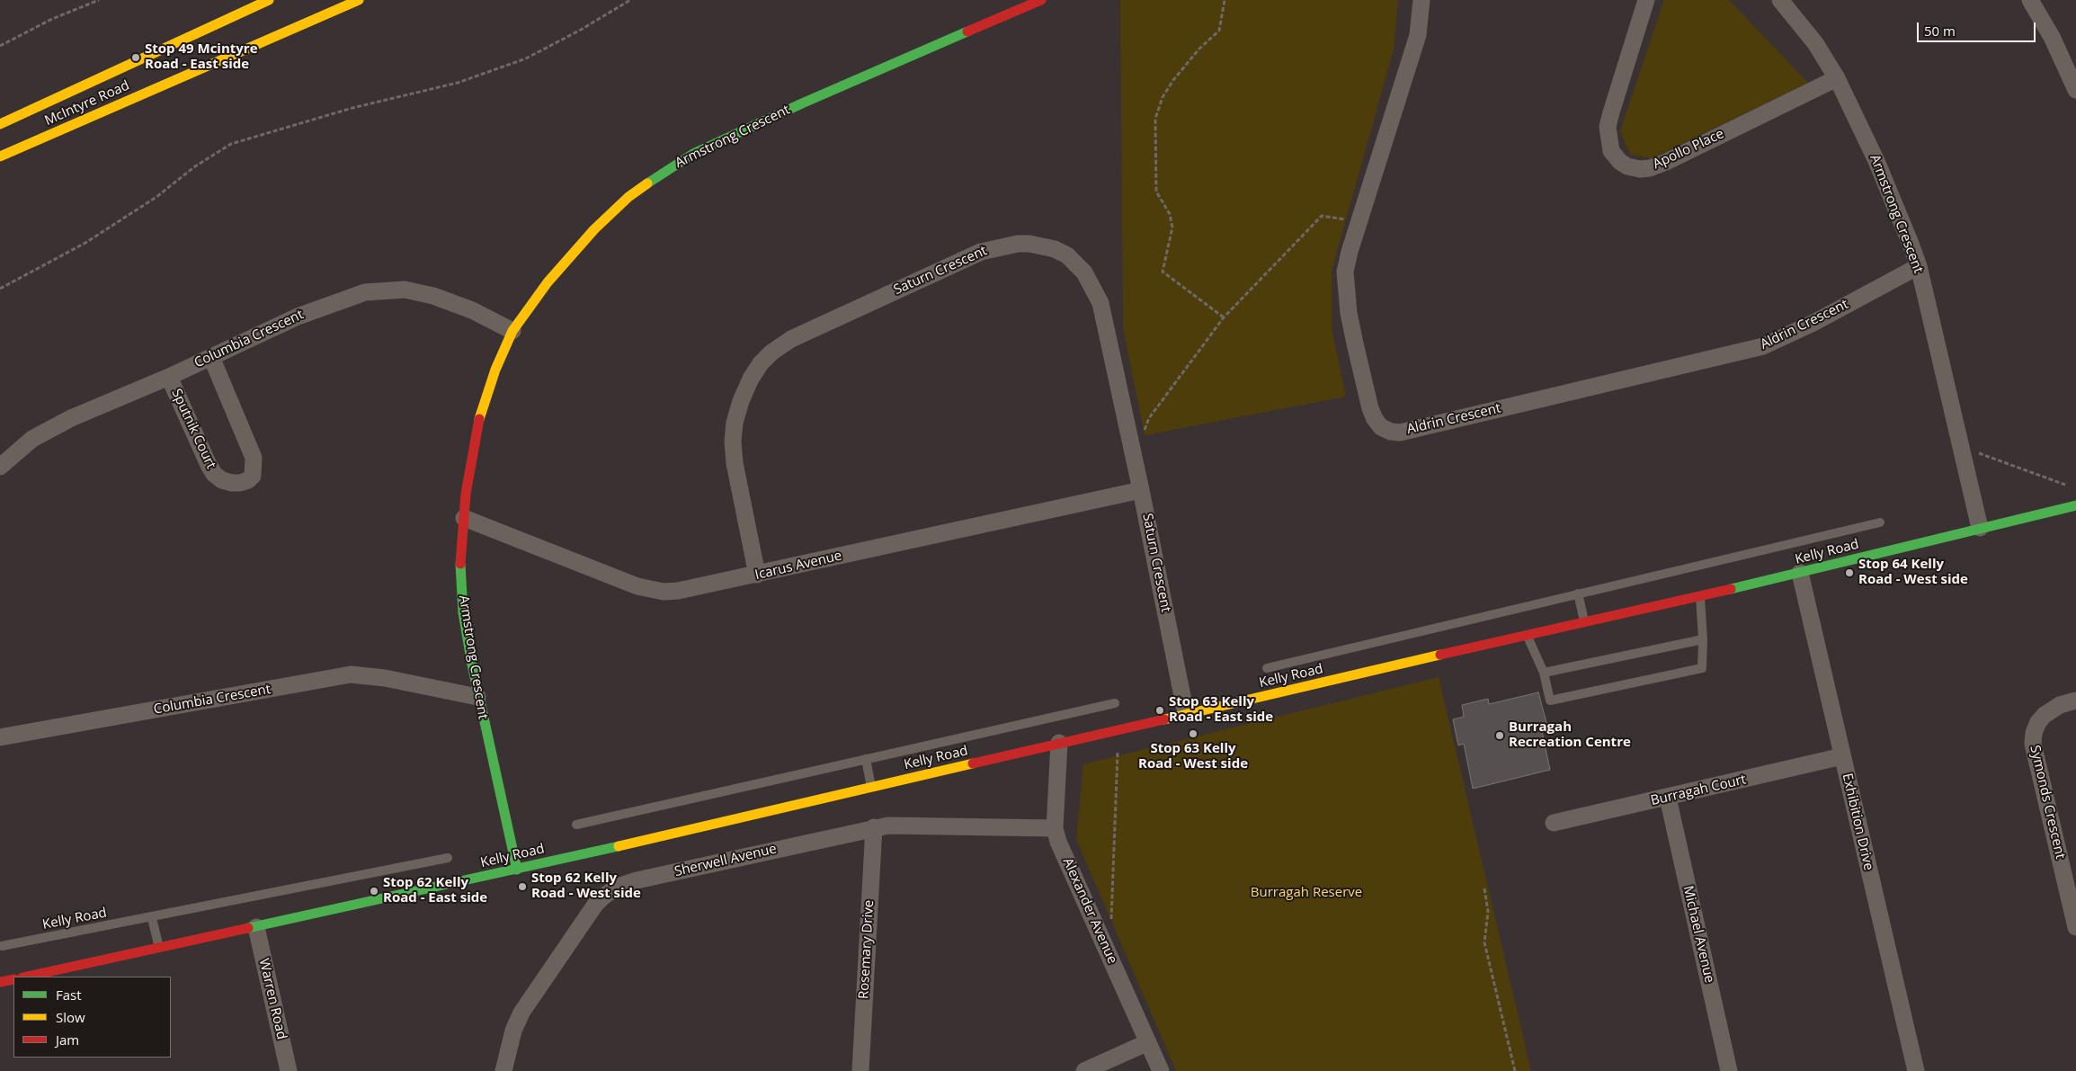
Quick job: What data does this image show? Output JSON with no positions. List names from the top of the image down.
{
  "streets": {
    "street": [
      "McIntyre Road",
      "Armstrong Crescent",
      "Apollo Place",
      "Saturn Crescent",
      "Aldrin Crescent",
      "Columbia Crescent",
      "Sputnik Court",
      "Kelly Road",
      "Icarus Avenue",
      "Burragah Court",
      "Symonds Crescent",
      "Exhibition Drive",
      "Sherwell Avenue",
      "Alexander Avenue",
      "Michael Avenue",
      "Rosemary Drive",
      "Warren Road"
    ]
  },
  "crossings": [
    ["Armstrong Crescent", "Apollo Place"],
    ["Armstrong Crescent", "Aldrin Crescent"],
    ["Armstrong Crescent", "Columbia Crescent"],
    ["Armstrong Crescent", "Kelly Road"],
    ["Armstrong Crescent", "Icarus Avenue"],
    ["Saturn Crescent", "Kelly Road"],
    ["Saturn Crescent", "Icarus Avenue"],
    ["Columbia Crescent", "Sputnik Court"],
    ["Kelly Road", "Exhibition Drive"],
    ["Kelly Road", "Alexander Avenue"],
    ["Kelly Road", "Warren Road"],
    ["Burragah Court", "Exhibition Drive"],
    ["Burragah Court", "Michael Avenue"],
    ["Sherwell Avenue", "Alexander Avenue"],
    ["Sherwell Avenue", "Rosemary Drive"]
  ],
  "parks": ["Burragah Reserve"],
  "places": [
    "Stop 49 Mcintyre Road - East side",
    "Stop 64 Kelly Road - West side",
    "Stop 63 Kelly Road - East side",
    "Stop 63 Kelly Road - West side",
    "Burragah Recreation Centre",
    "Stop 62 Kelly Road - West side",
    "Stop 62 Kelly Road - East side"
  ],
  "legend": ["Fast", "Slow", "Jam"],
  "scale_bar": "50 m"
}
